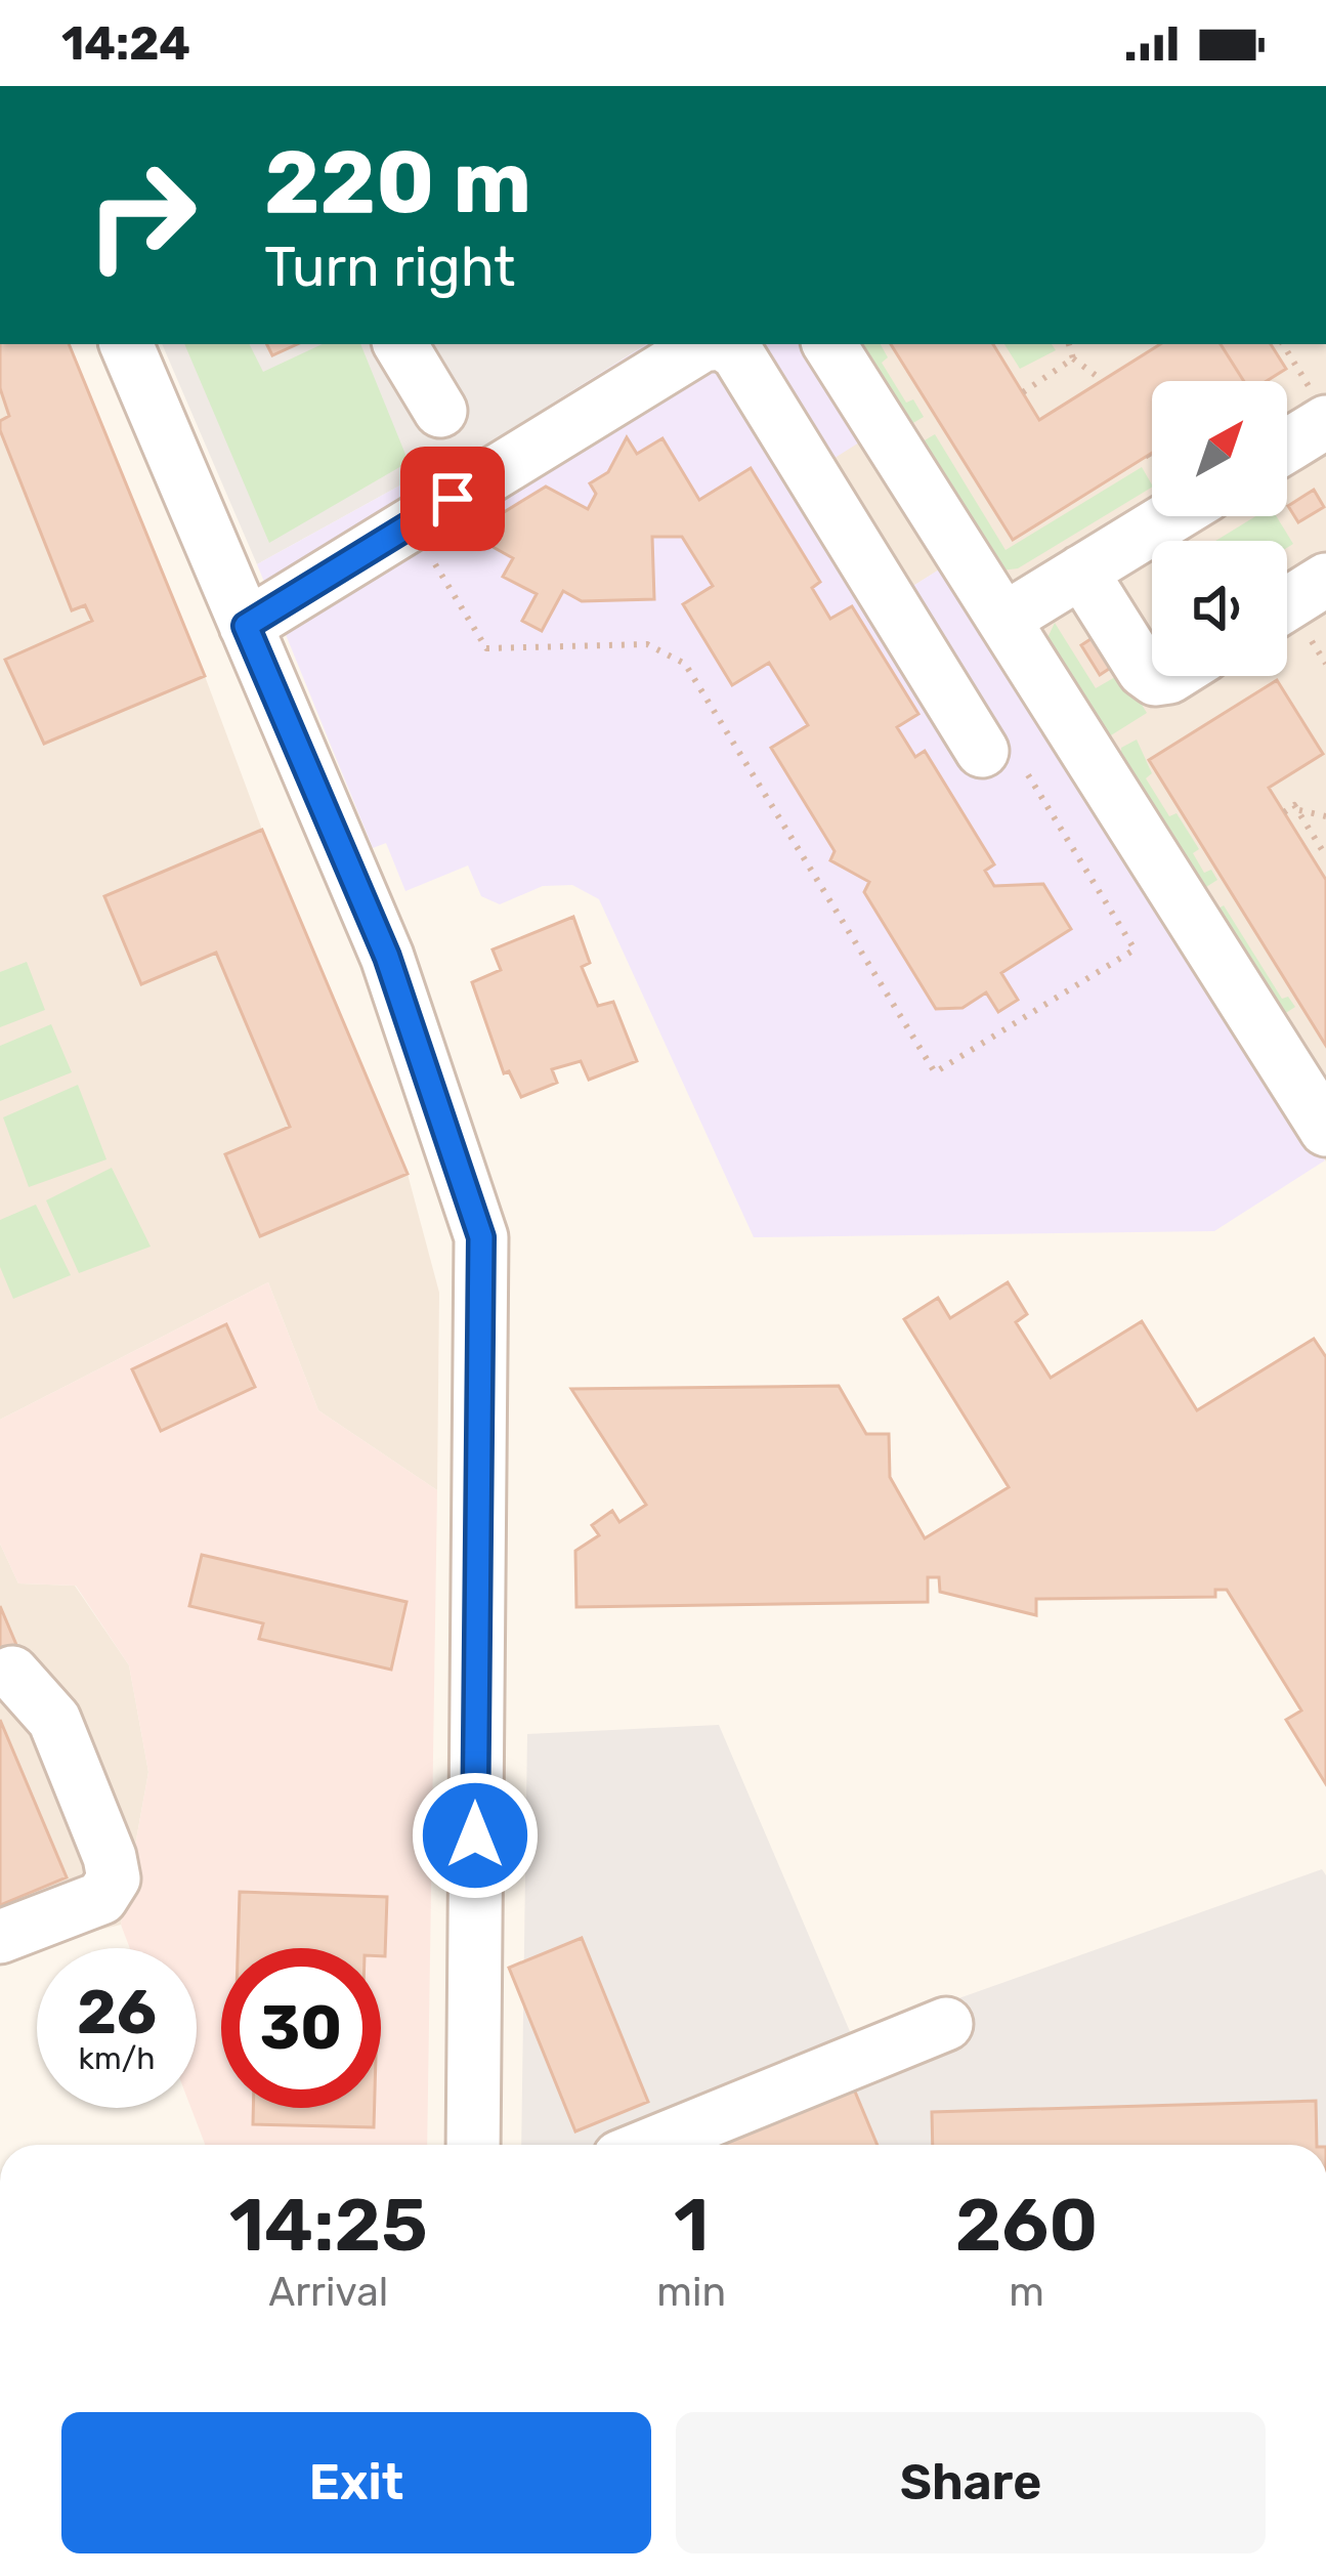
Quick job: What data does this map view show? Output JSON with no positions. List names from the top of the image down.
{
  "north": "top right",
  "page": {
    "status": "14:24",
    "turn": ["220 m", "Turn right"],
    "speed": "26 km/h",
    "limit": "30",
    "eta": [
      "14:25",
      "Arrival",
      "1",
      "min",
      "260",
      "m"
    ],
    "buttons": ["Exit", "Share"]
  }
}
